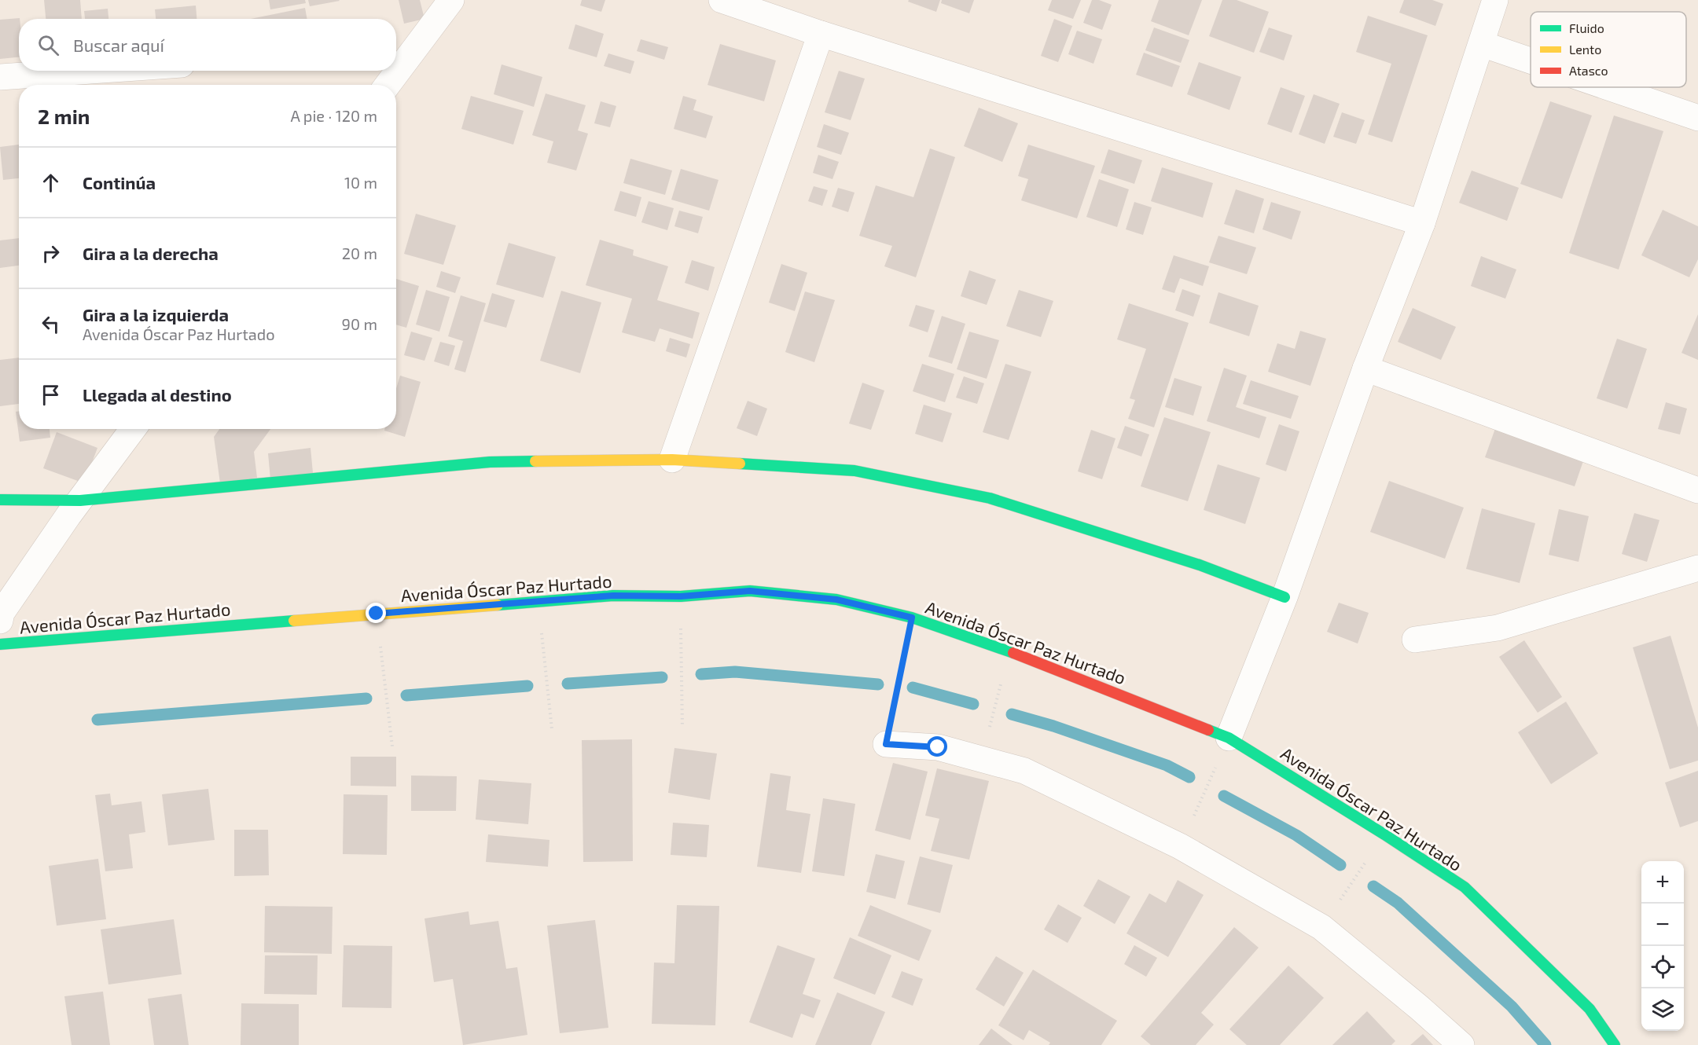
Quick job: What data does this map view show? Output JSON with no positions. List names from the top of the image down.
{
  "streets": {
    "main road": ["Avenida Óscar Paz Hurtado"]
  },
  "legend": ["Fluido", "Lento", "Atasco"],
  "page": {
    "search": "Buscar aquí",
    "heading": ["2 min", "A pie · 120 m"],
    "list": [
      ["Continúa", "10 m"],
      ["Gira a la derecha", "20 m"],
      ["Gira a la izquierda", "Avenida Óscar Paz Hurtado", "90 m"],
      "Llegada al destino"
    ],
    "map_buttons": ["+", "−"]
  }
}
